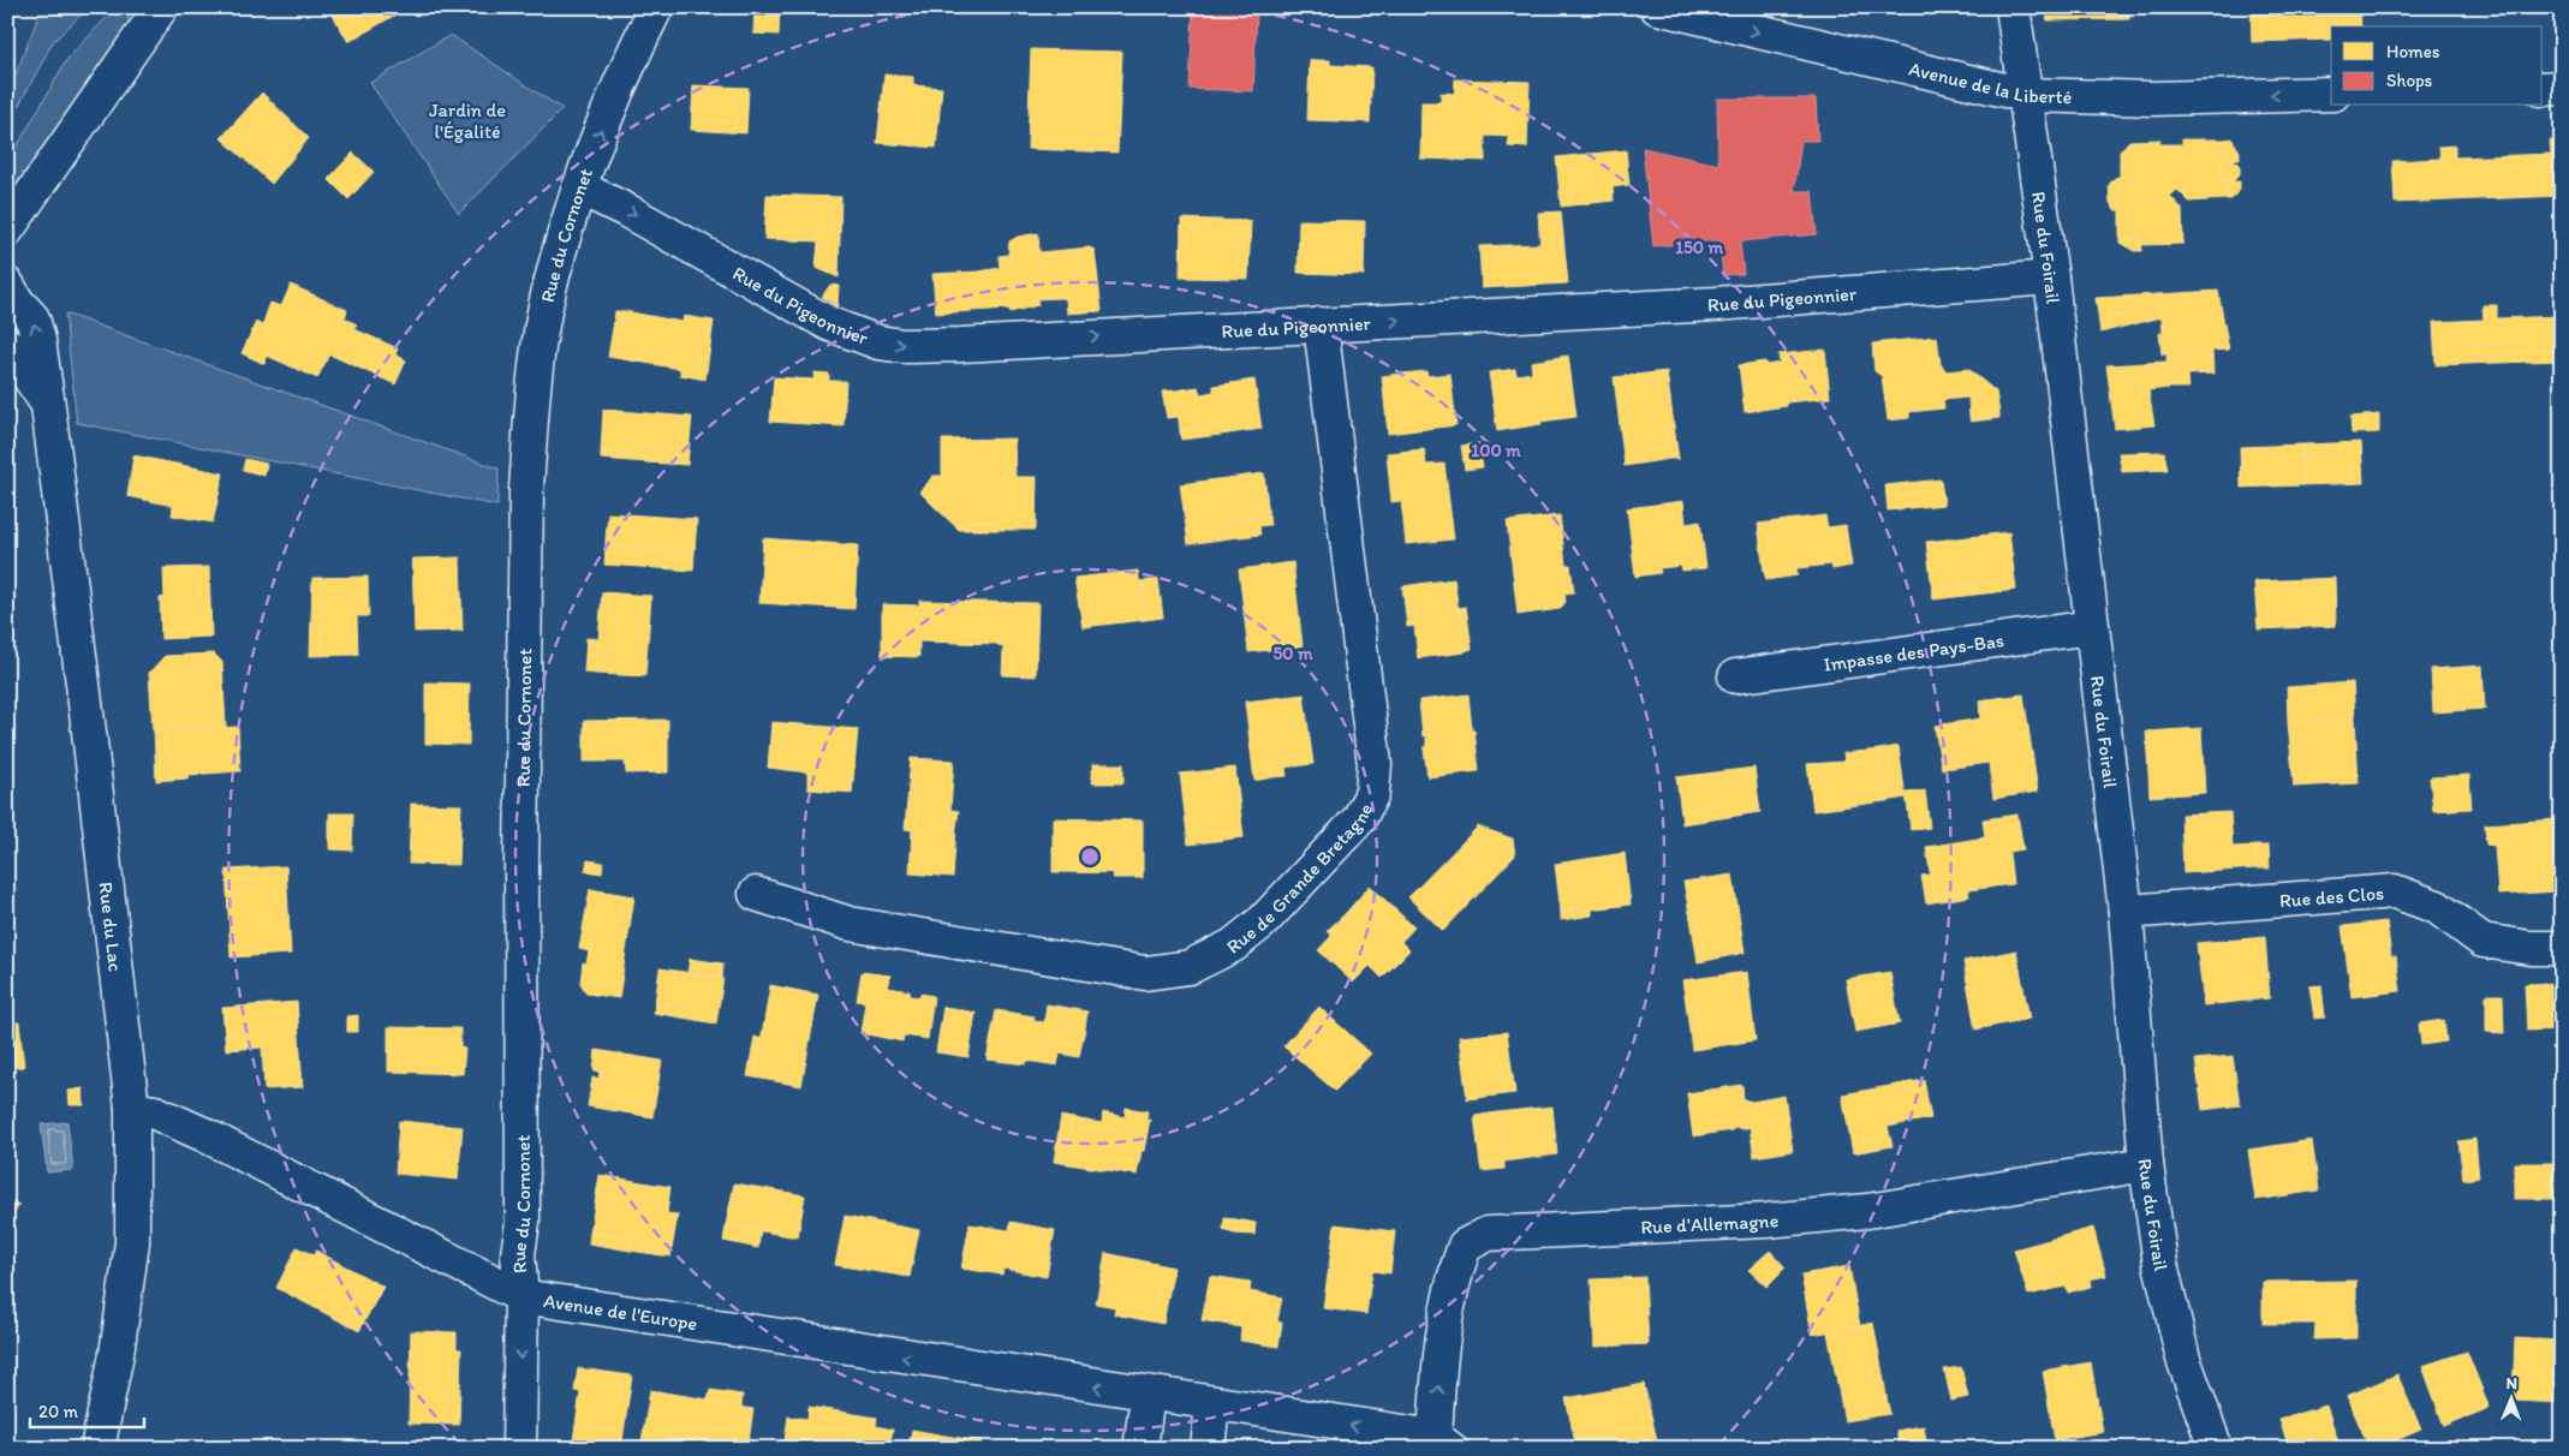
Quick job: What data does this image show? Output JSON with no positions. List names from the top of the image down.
{
  "streets": {
    "street": [
      "Avenue de la Liberté",
      "Rue du Cornonet",
      "Rue du Foirail",
      "Rue du Pigeonnier",
      "Impasse des Pays-Bas",
      "Rue de Grande Bretagne",
      "Rue des Clos",
      "Rue du Lac",
      "Rue d'Allemagne",
      "Avenue de l'Europe"
    ]
  },
  "crossings": [
    ["Avenue de la Liberté", "Rue du Foirail"],
    ["Rue du Cornonet", "Rue du Pigeonnier"],
    ["Rue du Cornonet", "Avenue de l'Europe"],
    ["Rue du Foirail", "Rue du Pigeonnier"],
    ["Rue du Foirail", "Impasse des Pays-Bas"],
    ["Rue du Foirail", "Rue des Clos"],
    ["Rue du Foirail", "Rue d'Allemagne"],
    ["Rue du Pigeonnier", "Rue de Grande Bretagne"],
    ["Rue du Lac", "Avenue de l'Europe"],
    ["Rue d'Allemagne", "Avenue de l'Europe"]
  ],
  "one_way": ["Rue du Pigeonnier", "Rue d'Allemagne", "Avenue de l'Europe"],
  "parks": ["Jardin de l'Égalité"],
  "legend": ["Homes", "Shops"],
  "scale_bar": "20 m",
  "north": "top",
  "rings": ["150 m", "100 m", "50 m"]
}
